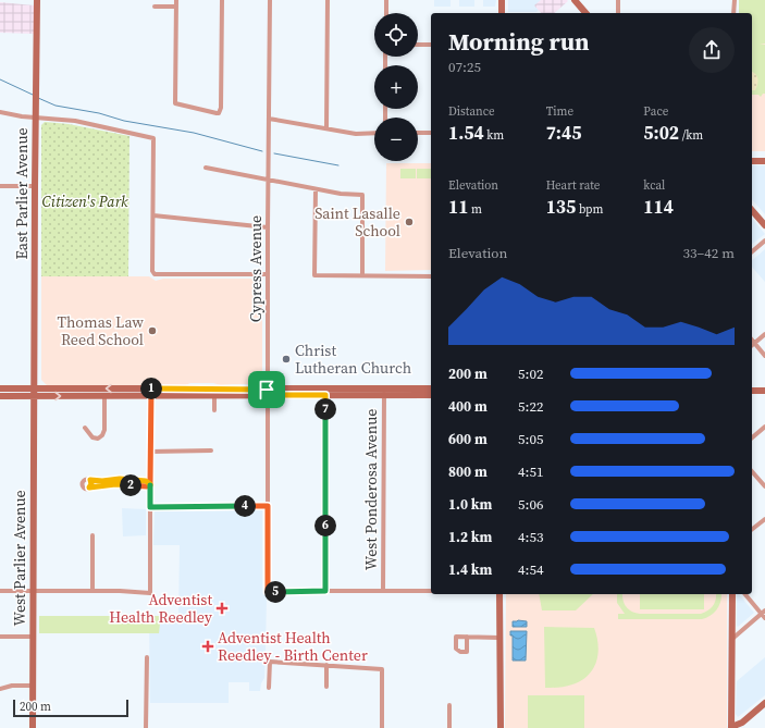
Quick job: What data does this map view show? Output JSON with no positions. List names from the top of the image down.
{
  "streets": {
    "street": [
      "East Parlier Avenue",
      "Cypress Avenue",
      "West Ponderosa Avenue",
      "West Parlier Avenue"
    ]
  },
  "crossings": [
    ["East Parlier Avenue", "West Parlier Avenue"]
  ],
  "parks": ["Citizen's Park"],
  "places": {
    "other": ["Saint Lasalle School", "Thomas Law Reed School", "Christ Lutheran Church"],
    "health": ["Adventist Health Reedley", "Adventist Health Reedley - Birth Center"]
  },
  "scale_bar": "200 m",
  "page": {
    "map_buttons": ["+", "−"],
    "heading": ["Morning run", "07:25"],
    "stats": [
      ["Distance", "1.54 km"],
      ["Time", "7:45"],
      ["Pace", "5:02 /km"],
      ["Elevation", "11 m"],
      ["Heart rate", "135 bpm"],
      ["kcal", "114"]
    ],
    "chart": ["Elevation", "33–42 m"],
    "list": [
      {
        "name": "200 m",
        "note": "5:02"
      },
      {
        "name": "400 m",
        "note": "5:22"
      },
      {
        "name": "600 m",
        "note": "5:05"
      },
      {
        "name": "800 m",
        "note": "4:51"
      },
      {
        "name": "1.0 km",
        "note": "5:06"
      },
      {
        "name": "1.2 km",
        "note": "4:53"
      },
      {
        "name": "1.4 km",
        "note": "4:54"
      }
    ],
    "pins": [
      "1",
      "7",
      "2",
      "4",
      "6",
      "5"
    ],
    "scale": "200 m"
  }
}
